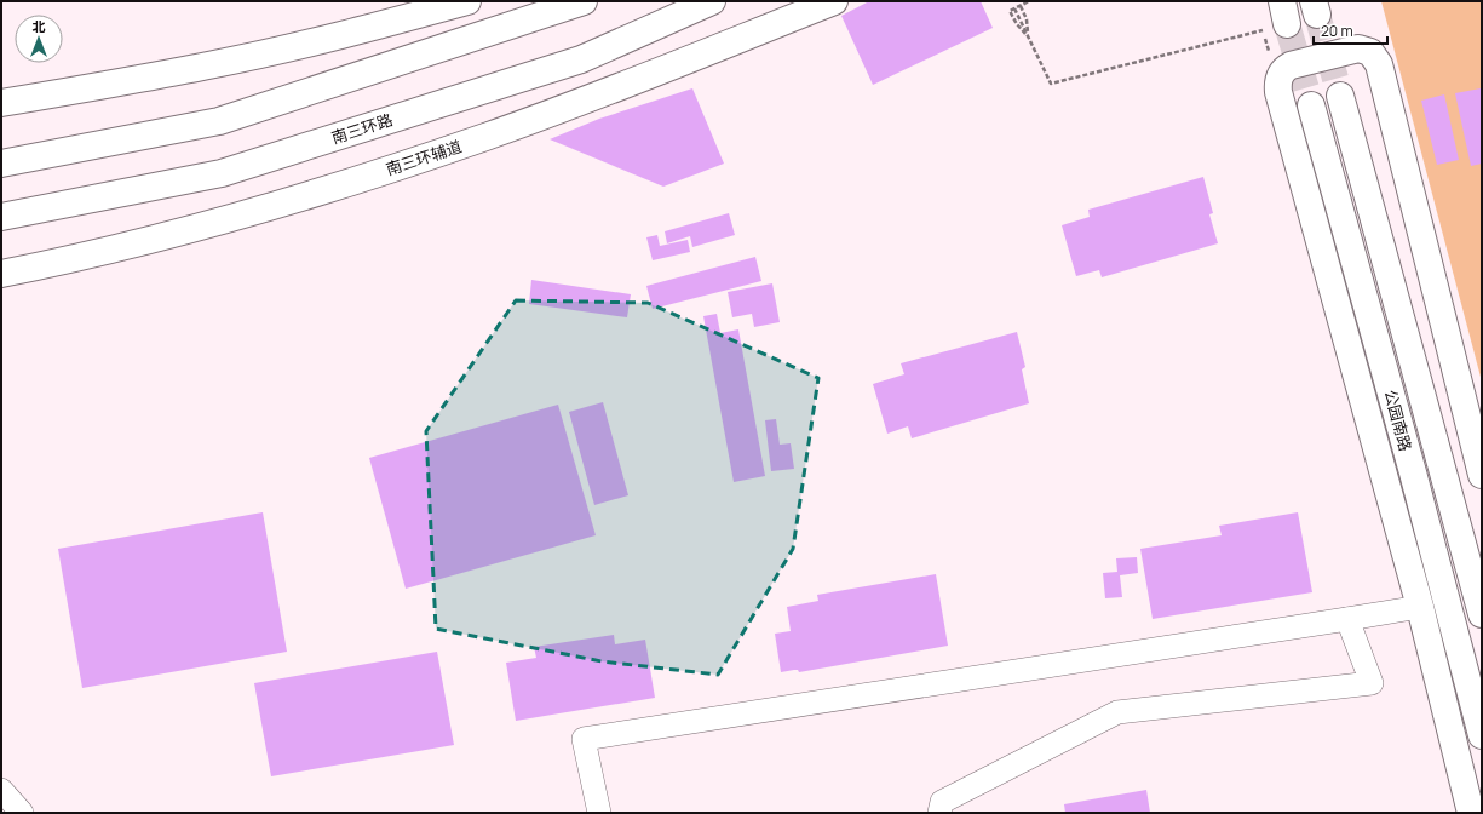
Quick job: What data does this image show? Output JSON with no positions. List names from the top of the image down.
{
  "streets": {
    "main road": ["南三环路", "南三环辅道", "公园南路"]
  },
  "scale_bar": "20 m",
  "north": "top"
}
